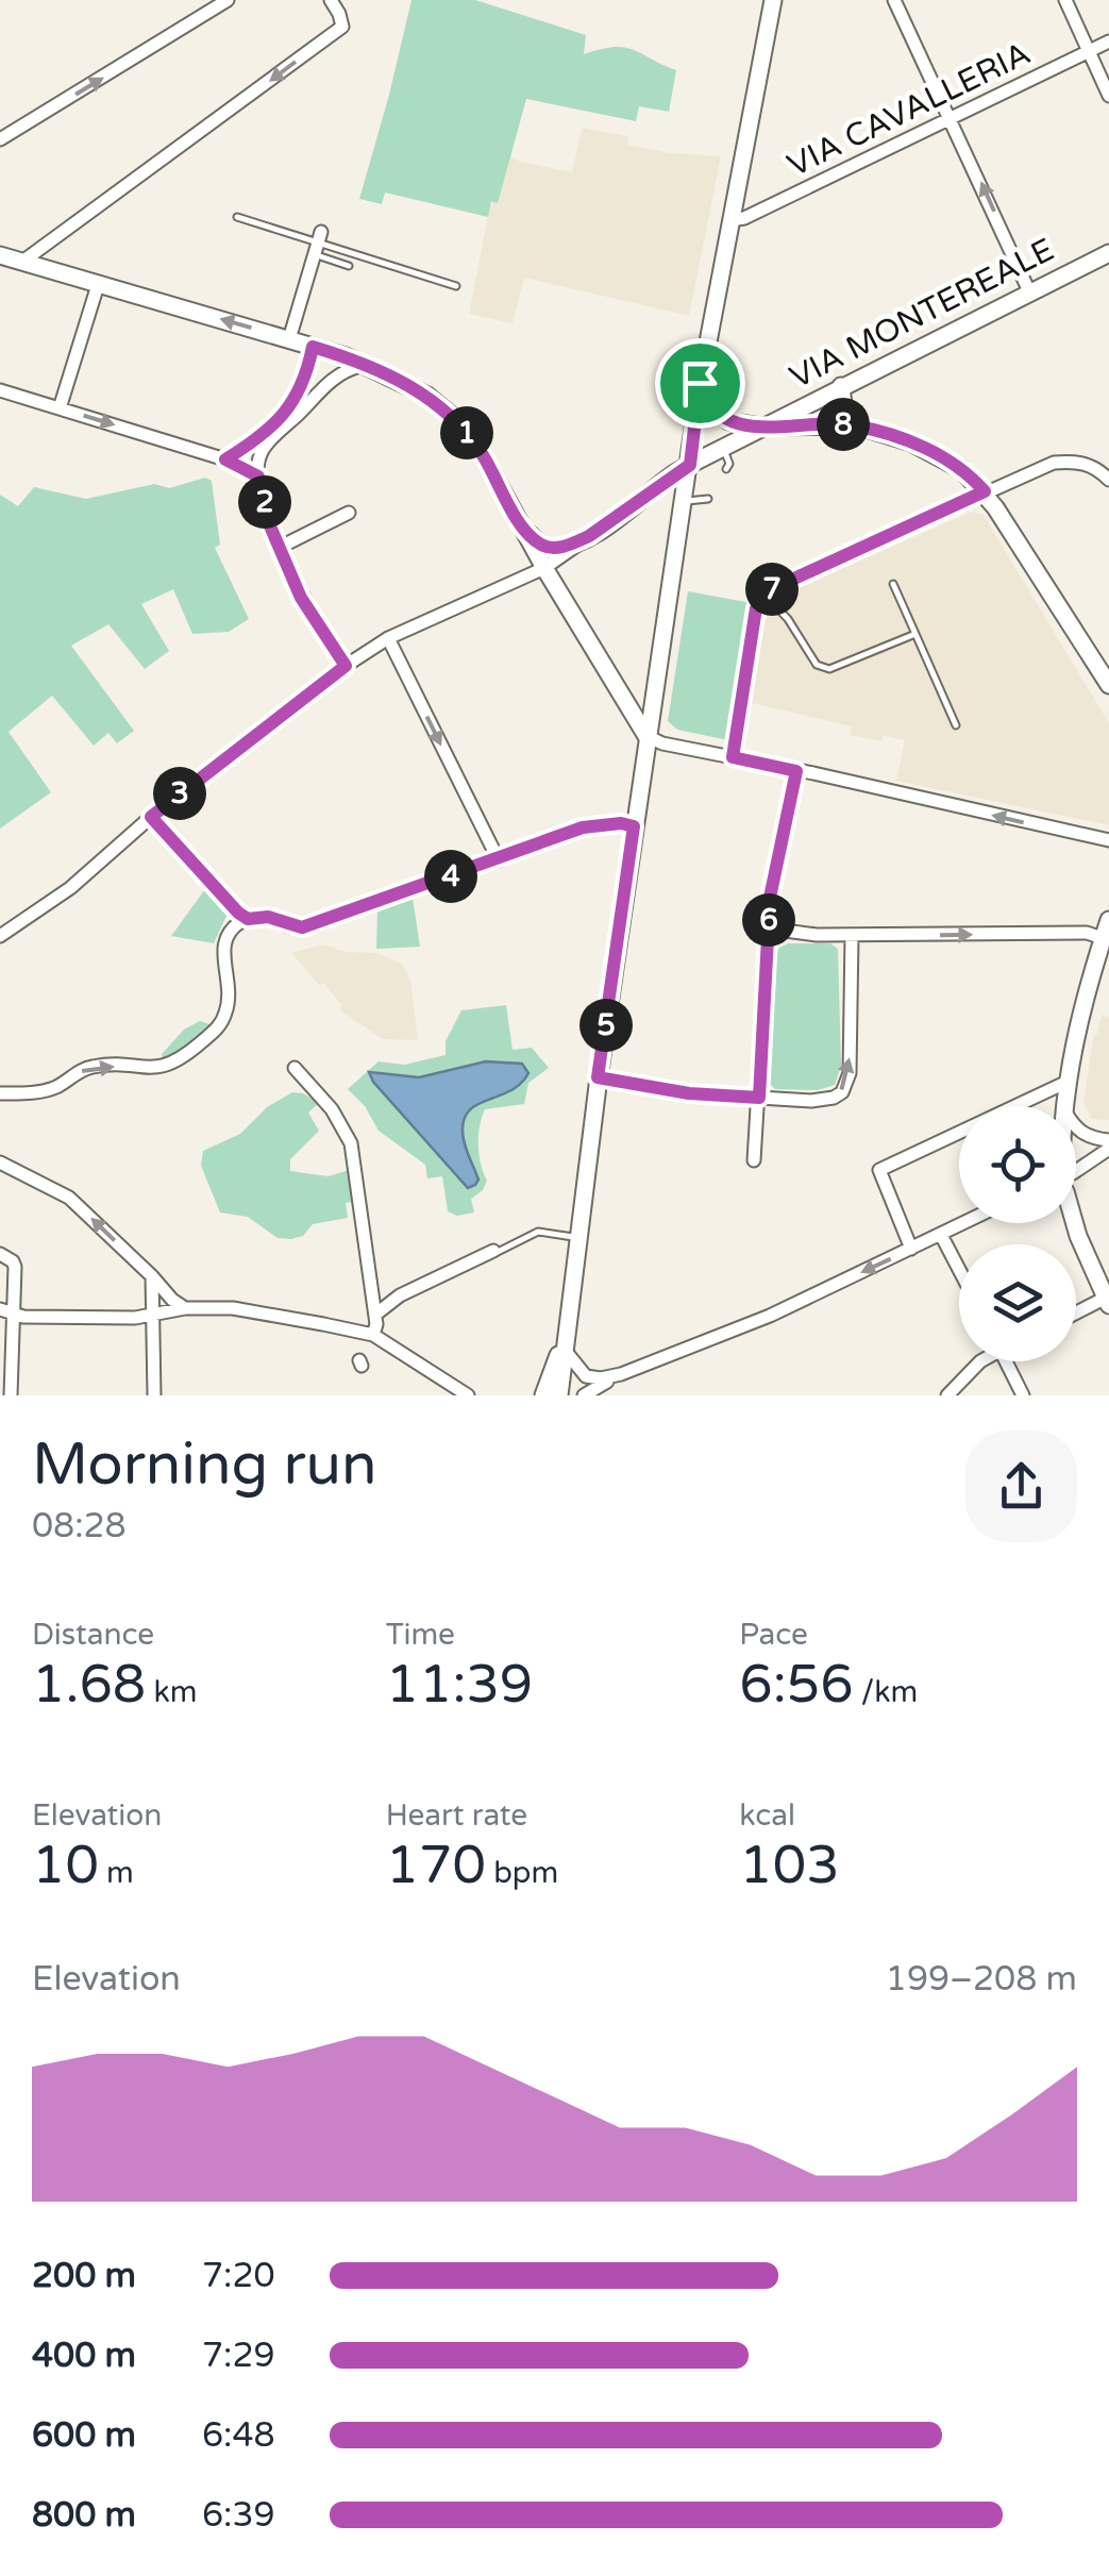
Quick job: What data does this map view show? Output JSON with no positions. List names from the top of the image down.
{
  "streets": {
    "main road": ["VIA MONTEREALE"],
    "street": ["VIA CAVALLERIA"]
  },
  "page": {
    "pins": [
      "8",
      "1",
      "2",
      "7",
      "3",
      "4",
      "6",
      "5"
    ],
    "heading": ["Morning run", "08:28"],
    "stats": [
      ["Distance", "1.68 km"],
      ["Time", "11:39"],
      ["Pace", "6:56 /km"],
      ["Elevation", "10 m"],
      ["Heart rate", "170 bpm"],
      ["kcal", "103"]
    ],
    "chart": ["Elevation", "199–208 m"],
    "list": [
      {
        "name": "200 m",
        "note": "7:20"
      },
      {
        "name": "400 m",
        "note": "7:29"
      },
      {
        "name": "600 m",
        "note": "6:48"
      },
      {
        "name": "800 m",
        "note": "6:39"
      }
    ]
  }
}
